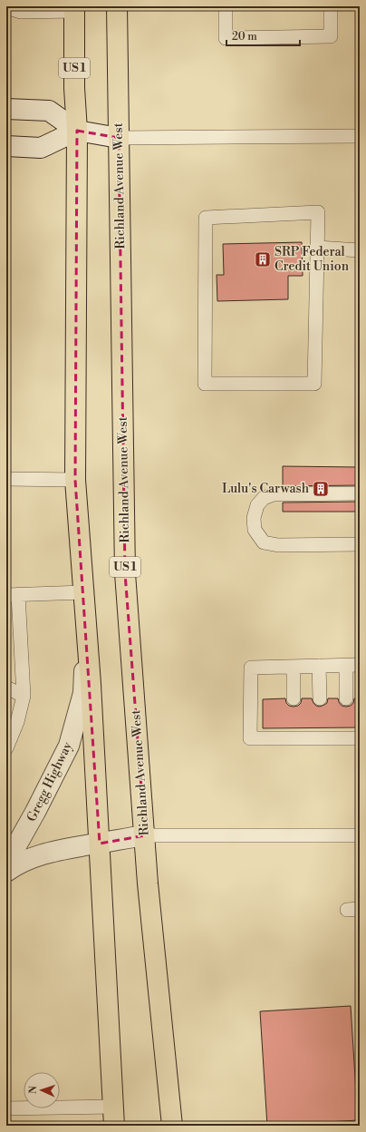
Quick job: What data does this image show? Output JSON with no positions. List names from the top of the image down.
{
  "streets": {
    "main road": ["US 1", "Richland Avenue West"],
    "street": ["Gregg Highway"]
  },
  "crossings": [
    ["US 1", "Gregg Highway"]
  ],
  "places": {
    "building": ["SRP Federal Credit Union", "Lulu's Carwash"]
  },
  "scale_bar": "20 m",
  "north": "left"
}
